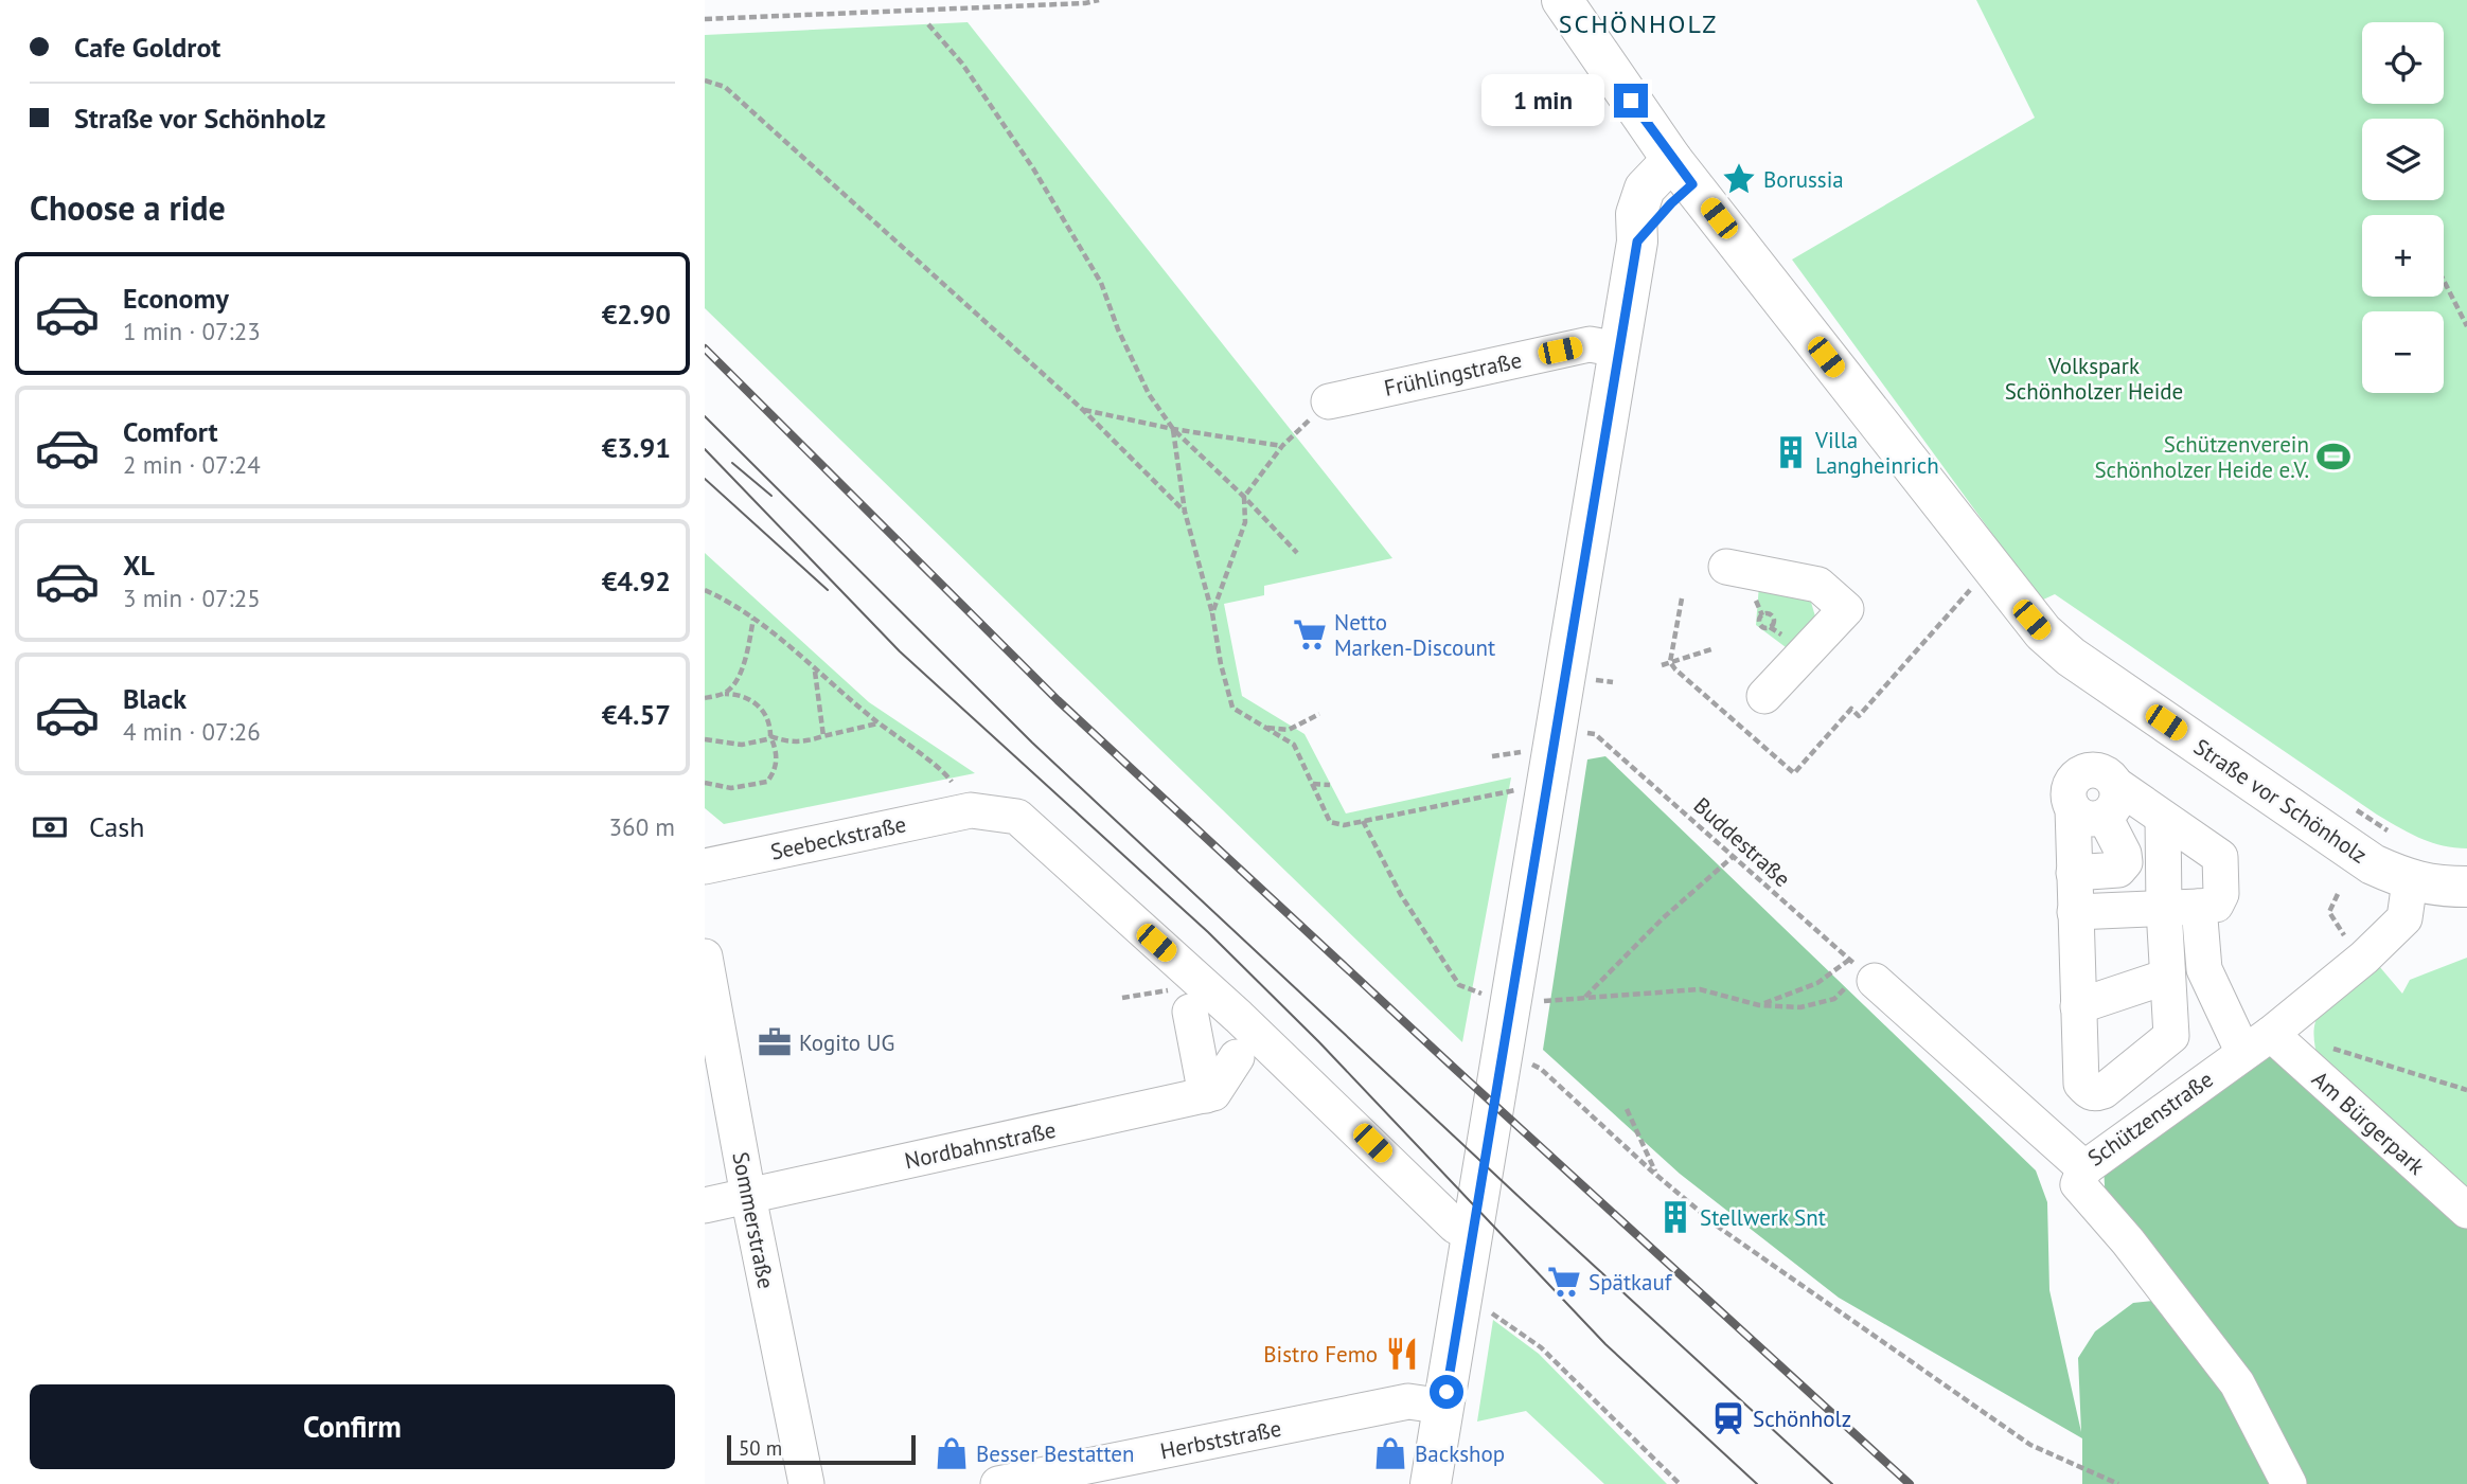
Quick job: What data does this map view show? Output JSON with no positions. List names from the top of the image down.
{
  "streets": {
    "main road": ["Straße vor Schönholz"],
    "street": [
      "Frühlingstraße",
      "Seebeckstraße",
      "Schützenstraße",
      "Am Bürgerpark",
      "Nordbahnstraße",
      "Sommerstraße",
      "Herbststraße"
    ],
    "path": ["Buddestraße"]
  },
  "crossings": [
    ["Straße vor Schönholz", "Schützenstraße"],
    ["Buddestraße", "Schützenstraße"],
    ["Schützenstraße", "Am Bürgerpark"],
    ["Nordbahnstraße", "Sommerstraße"]
  ],
  "districts": ["SCHÖNHOLZ"],
  "parks": ["Volkspark Schönholzer Heide"],
  "places": {
    "place": ["Borussia"],
    "building": ["Villa Langheinrich", "Stellwerk Snt"],
    "sports": ["Schützenverein Schönholzer Heide e.V."],
    "supermarket": ["Netto Marken-Discount", "Spätkauf"],
    "office": ["Kogito UG"],
    "restaurant": ["Bistro Femo"],
    "station": ["Schönholz"],
    "shop": ["Besser Bestatten", "Backshop"]
  },
  "scale_bar": "50 m",
  "page": {
    "banner": ["Cafe Goldrot", "Straße vor Schönholz"],
    "map_buttons": ["+", "−"],
    "bubble": "1 min",
    "heading": "Choose a ride",
    "list": [
      {
        "name": "Economy",
        "note": "1 min · 07:23",
        "value": "€2.90"
      },
      {
        "name": "Comfort",
        "note": "2 min · 07:24",
        "value": "€3.91"
      },
      {
        "name": "XL",
        "note": "3 min · 07:25",
        "value": "€4.92"
      },
      {
        "name": "Black",
        "note": "4 min · 07:26",
        "value": "€4.57"
      }
    ],
    "pay": ["Cash", "360 m"],
    "buttons": "Confirm",
    "scale": "50 m"
  }
}
